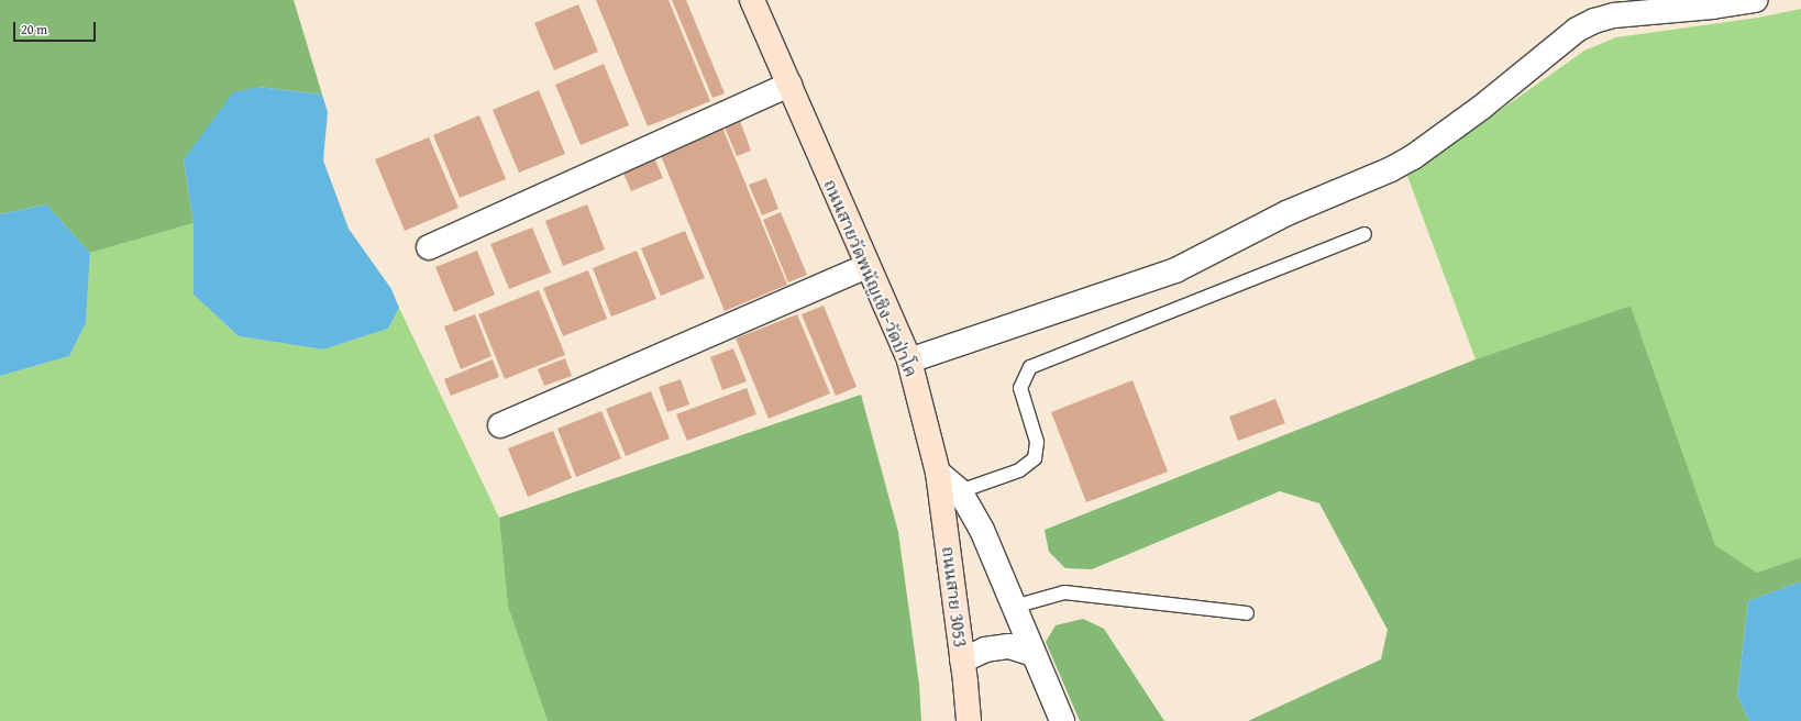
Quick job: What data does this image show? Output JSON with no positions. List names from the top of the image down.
{
  "streets": {
    "main road": ["ถนนสายวัดพนัญเชิง-วัดป่าโค", "ถนนสาย 3053"]
  },
  "crossings": [
    ["ถนนสายวัดพนัญเชิง-วัดป่าโค", "ถนนสาย 3053"]
  ],
  "scale_bar": "20 m"
}
